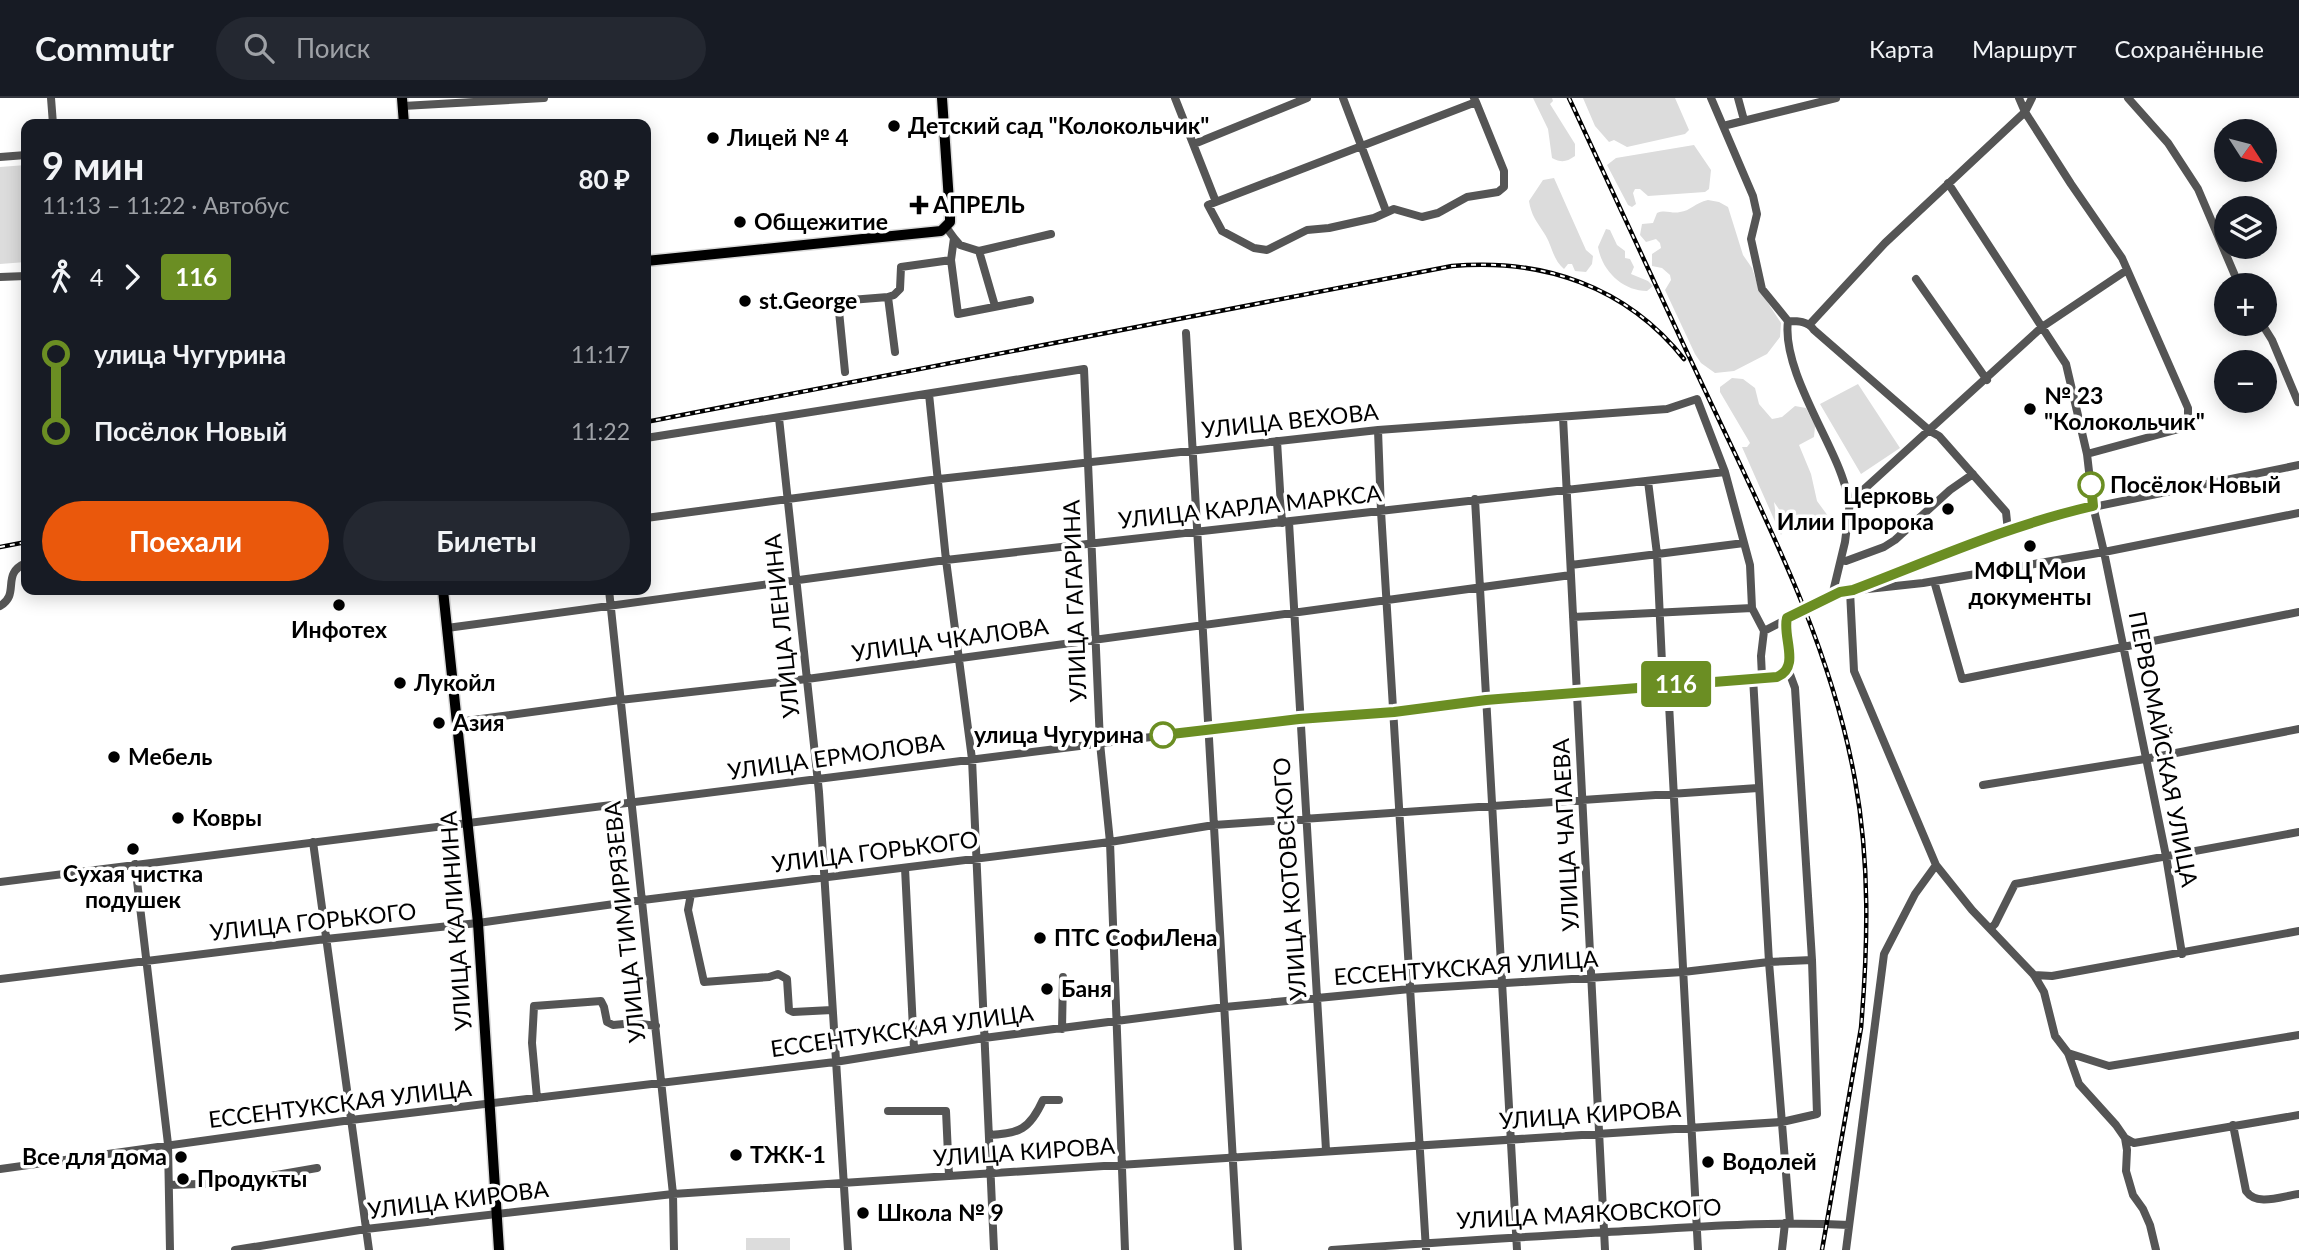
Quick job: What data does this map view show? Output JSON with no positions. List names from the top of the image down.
{
  "streets": {
    "main road": ["УЛИЦА КАЛИНИНА"],
    "street": [
      "УЛИЦА ВЕХОВА",
      "УЛИЦА КАРЛА МАРКСА",
      "УЛИЦА ГАГАРИНА",
      "УЛИЦА ЛЕНИНА",
      "УЛИЦА ЧКАЛОВА",
      "ПЕРВОМАЙСКАЯ УЛИЦА",
      "УЛИЦА ЕРМОЛОВА",
      "УЛИЦА ЧАПАЕВА",
      "УЛИЦА ГОРЬКОГО",
      "УЛИЦА КОТОВСКОГО",
      "УЛИЦА ТИМИРЯЗЕВА",
      "ЕССЕНТУКСКАЯ УЛИЦА",
      "УЛИЦА КИРОВА",
      "УЛИЦА МАЯКОВСКОГО"
    ]
  },
  "crossings": [
    ["УЛИЦА ВЕХОВА", "УЛИЦА КАРЛА МАРКСА"],
    ["УЛИЦА ВЕХОВА", "УЛИЦА ГАГАРИНА"],
    ["УЛИЦА ВЕХОВА", "УЛИЦА ЛЕНИНА"],
    ["УЛИЦА ВЕХОВА", "УЛИЦА ЧАПАЕВА"],
    ["УЛИЦА ВЕХОВА", "УЛИЦА КОТОВСКОГО"],
    ["УЛИЦА КАРЛА МАРКСА", "УЛИЦА ГАГАРИНА"],
    ["УЛИЦА КАРЛА МАРКСА", "УЛИЦА ЛЕНИНА"],
    ["УЛИЦА КАРЛА МАРКСА", "УЛИЦА ЧАПАЕВА"],
    ["УЛИЦА КАРЛА МАРКСА", "УЛИЦА КОТОВСКОГО"],
    ["УЛИЦА КАРЛА МАРКСА", "УЛИЦА КАЛИНИНА"],
    ["УЛИЦА КАРЛА МАРКСА", "УЛИЦА ТИМИРЯЗЕВА"],
    ["УЛИЦА ГАГАРИНА", "УЛИЦА ЧКАЛОВА"],
    ["УЛИЦА ГАГАРИНА", "УЛИЦА ЕРМОЛОВА"],
    ["УЛИЦА ГАГАРИНА", "УЛИЦА ГОРЬКОГО"],
    ["УЛИЦА ГАГАРИНА", "ЕССЕНТУКСКАЯ УЛИЦА"],
    ["УЛИЦА ГАГАРИНА", "УЛИЦА КИРОВА"],
    ["УЛИЦА ЛЕНИНА", "УЛИЦА ЧКАЛОВА"],
    ["УЛИЦА ЛЕНИНА", "УЛИЦА ЕРМОЛОВА"],
    ["УЛИЦА ЛЕНИНА", "УЛИЦА ГОРЬКОГО"],
    ["УЛИЦА ЛЕНИНА", "ЕССЕНТУКСКАЯ УЛИЦА"],
    ["УЛИЦА ЛЕНИНА", "УЛИЦА КИРОВА"],
    ["УЛИЦА ЧКАЛОВА", "УЛИЦА ЧАПАЕВА"],
    ["УЛИЦА ЧКАЛОВА", "УЛИЦА КОТОВСКОГО"],
    ["УЛИЦА ЧКАЛОВА", "УЛИЦА КАЛИНИНА"],
    ["УЛИЦА ЧКАЛОВА", "УЛИЦА ТИМИРЯЗЕВА"],
    ["УЛИЦА ЕРМОЛОВА", "УЛИЦА ЧАПАЕВА"],
    ["УЛИЦА ЕРМОЛОВА", "УЛИЦА КОТОВСКОГО"],
    ["УЛИЦА ЕРМОЛОВА", "УЛИЦА КАЛИНИНА"],
    ["УЛИЦА ЕРМОЛОВА", "УЛИЦА ТИМИРЯЗЕВА"],
    ["УЛИЦА ЧАПАЕВА", "УЛИЦА ГОРЬКОГО"],
    ["УЛИЦА ЧАПАЕВА", "ЕССЕНТУКСКАЯ УЛИЦА"],
    ["УЛИЦА ЧАПАЕВА", "УЛИЦА КИРОВА"],
    ["УЛИЦА ЧАПАЕВА", "УЛИЦА МАЯКОВСКОГО"],
    ["УЛИЦА ГОРЬКОГО", "УЛИЦА КОТОВСКОГО"],
    ["УЛИЦА ГОРЬКОГО", "УЛИЦА КАЛИНИНА"],
    ["УЛИЦА ГОРЬКОГО", "УЛИЦА ТИМИРЯЗЕВА"],
    ["УЛИЦА КОТОВСКОГО", "ЕССЕНТУКСКАЯ УЛИЦА"],
    ["УЛИЦА КОТОВСКОГО", "УЛИЦА КИРОВА"],
    ["УЛИЦА КАЛИНИНА", "ЕССЕНТУКСКАЯ УЛИЦА"],
    ["УЛИЦА КАЛИНИНА", "УЛИЦА КИРОВА"],
    ["УЛИЦА ТИМИРЯЗЕВА", "ЕССЕНТУКСКАЯ УЛИЦА"],
    ["УЛИЦА ТИМИРЯЗЕВА", "УЛИЦА КИРОВА"],
    ["ЕССЕНТУКСКАЯ УЛИЦА", "УЛИЦА КИРОВА"]
  ],
  "places": {
    "other": [
      "Детский сад \"Колокольчик\"",
      "Лицей № 4",
      "Общежитие",
      "st.George",
      "№ 23 \"Колокольчик\"",
      "Посёлок Новый",
      "Церковь Илии Пророка",
      "МФЦ Мои документы",
      "Инфотех",
      "Лукойл",
      "Азия",
      "улица Чугурина",
      "Мебель",
      "Ковры",
      "Сухая чистка подушек",
      "ПТС СофиЛена",
      "Баня",
      "ТЖК-1",
      "Все для дома",
      "Водолей",
      "Продукты",
      "Школа № 9"
    ],
    "health": ["АПРЕЛЬ"]
  },
  "lines": ["bus line 116"],
  "north": "bottom right",
  "page": {
    "header": "Commutr",
    "search": "Поиск",
    "nav": ["Карта", "Маршрут", "Сохранённые"],
    "on_map": "116",
    "map_buttons": ["+", "−"],
    "heading": ["9 мин", "11:13 – 11:22 · Автобус", "80 ₽"],
    "legs": ["4", "116"],
    "list": [
      {
        "name": "улица Чугурина",
        "value": "11:17"
      },
      {
        "name": "Посёлок Новый",
        "value": "11:22"
      }
    ],
    "buttons": ["Поехали", "Билеты"]
  }
}
